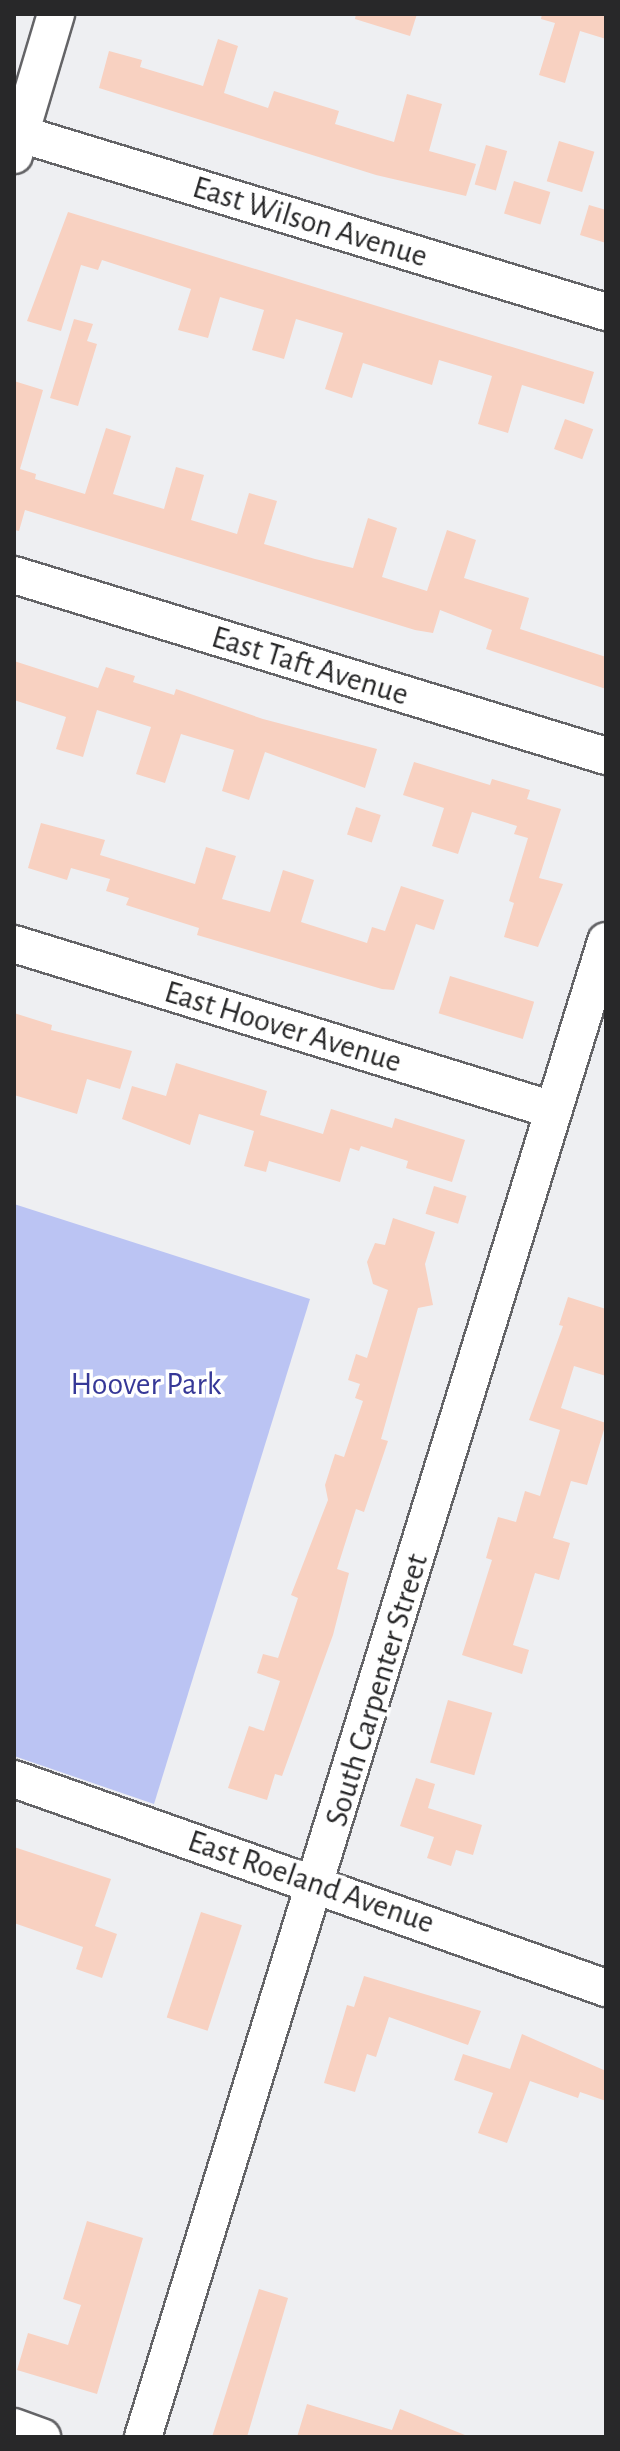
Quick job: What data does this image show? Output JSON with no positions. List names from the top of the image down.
{
  "streets": {
    "street": [
      "East Wilson Avenue",
      "East Taft Avenue",
      "East Hoover Avenue",
      "South Carpenter Street",
      "East Roeland Avenue"
    ]
  },
  "crossings": [
    ["East Hoover Avenue", "South Carpenter Street"],
    ["South Carpenter Street", "East Roeland Avenue"]
  ],
  "parks": ["Hoover Park"]
}
